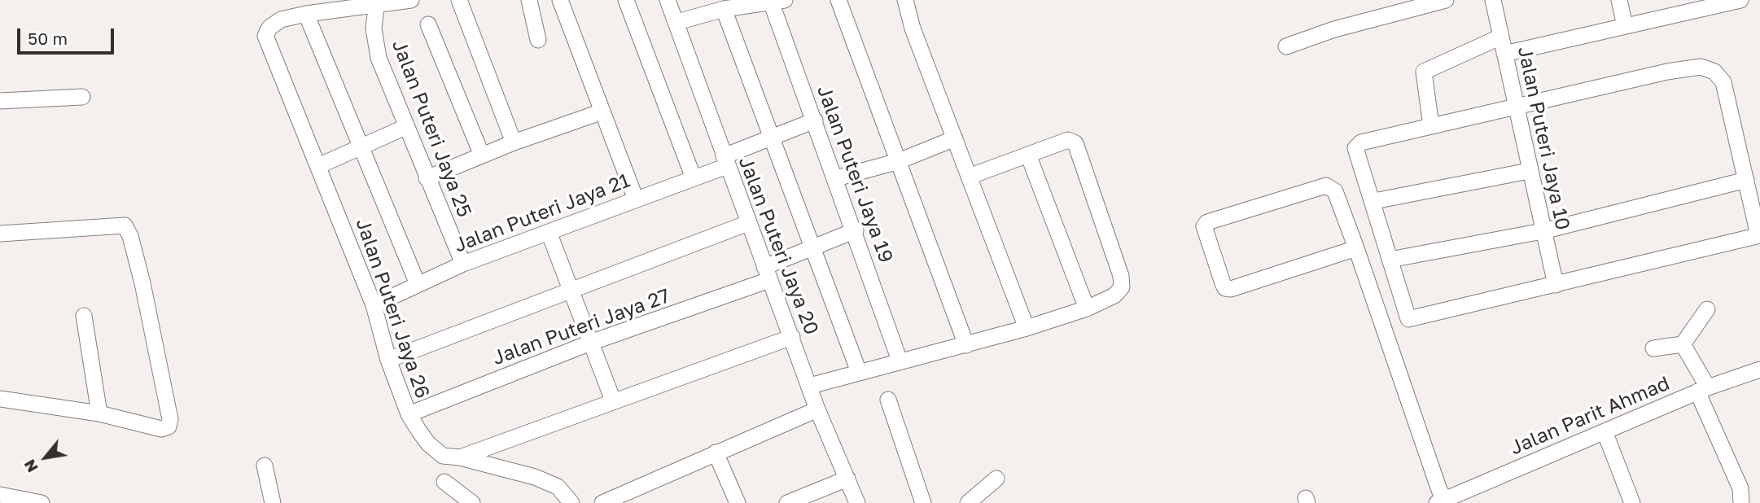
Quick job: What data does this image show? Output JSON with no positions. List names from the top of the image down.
{
  "streets": {
    "street": [
      "Jalan Puteri Jaya 25",
      "Jalan Puteri Jaya 10",
      "Jalan Puteri Jaya 19",
      "Jalan Puteri Jaya 21",
      "Jalan Puteri Jaya 20",
      "Jalan Puteri Jaya 26",
      "Jalan Puteri Jaya 27",
      "Jalan Parit Ahmad"
    ]
  },
  "crossings": [
    ["Jalan Puteri Jaya 25", "Jalan Puteri Jaya 21"],
    ["Jalan Puteri Jaya 19", "Jalan Puteri Jaya 21"],
    ["Jalan Puteri Jaya 19", "Jalan Puteri Jaya 27"],
    ["Jalan Puteri Jaya 21", "Jalan Puteri Jaya 20"],
    ["Jalan Puteri Jaya 21", "Jalan Puteri Jaya 26"],
    ["Jalan Puteri Jaya 20", "Jalan Puteri Jaya 27"],
    ["Jalan Puteri Jaya 26", "Jalan Puteri Jaya 27"]
  ],
  "scale_bar": "50 m",
  "north": "bottom left"
}
